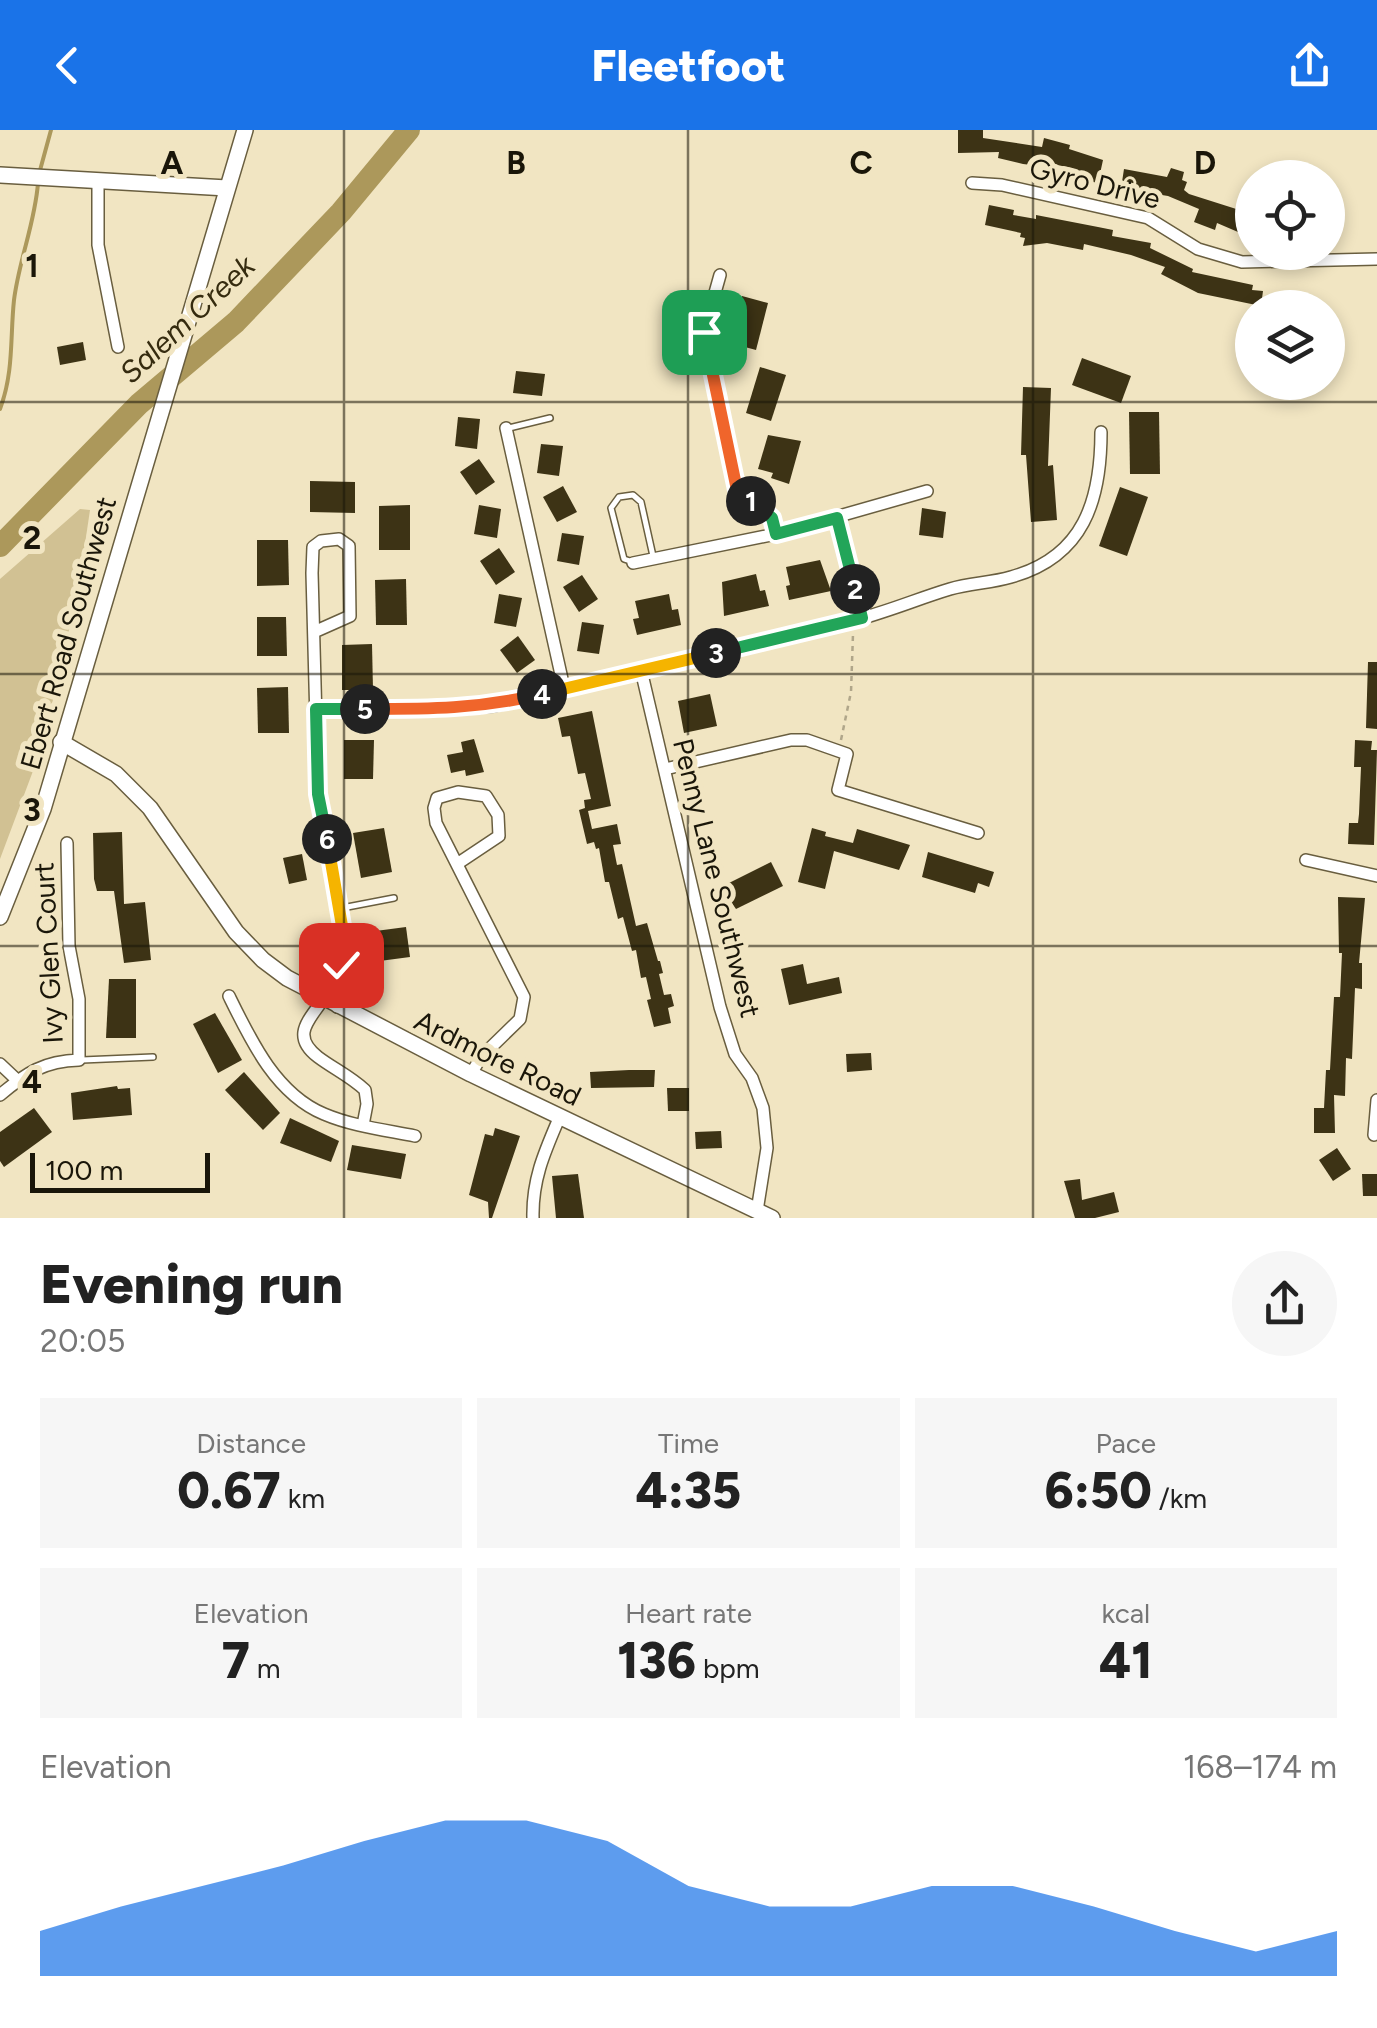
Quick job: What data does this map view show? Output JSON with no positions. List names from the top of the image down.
{
  "streets": {
    "street": [
      "Gyro Drive",
      "Ebert Road Southwest",
      "Penny Lane Southwest",
      "Ivy Glen Court",
      "Ardmore Road"
    ]
  },
  "crossings": [
    ["Ebert Road Southwest", "Ardmore Road"],
    ["Penny Lane Southwest", "Ardmore Road"]
  ],
  "water": ["Salem Creek"],
  "scale_bar": "100 m",
  "page": {
    "header": "Fleetfoot",
    "pins": [
      "1",
      "2",
      "3",
      "4",
      "5",
      "6"
    ],
    "scale": "100 m",
    "heading": ["Evening run", "20:05"],
    "stats": [
      ["Distance", "0.67 km"],
      ["Time", "4:35"],
      ["Pace", "6:50 /km"],
      ["Elevation", "7 m"],
      ["Heart rate", "136 bpm"],
      ["kcal", "41"]
    ],
    "chart": ["Elevation", "168–174 m"]
  },
  "grid": {
    "columns": [
      "A",
      "B",
      "C",
      "D"
    ],
    "rows": [
      "1",
      "2",
      "3",
      "4"
    ]
  }
}
